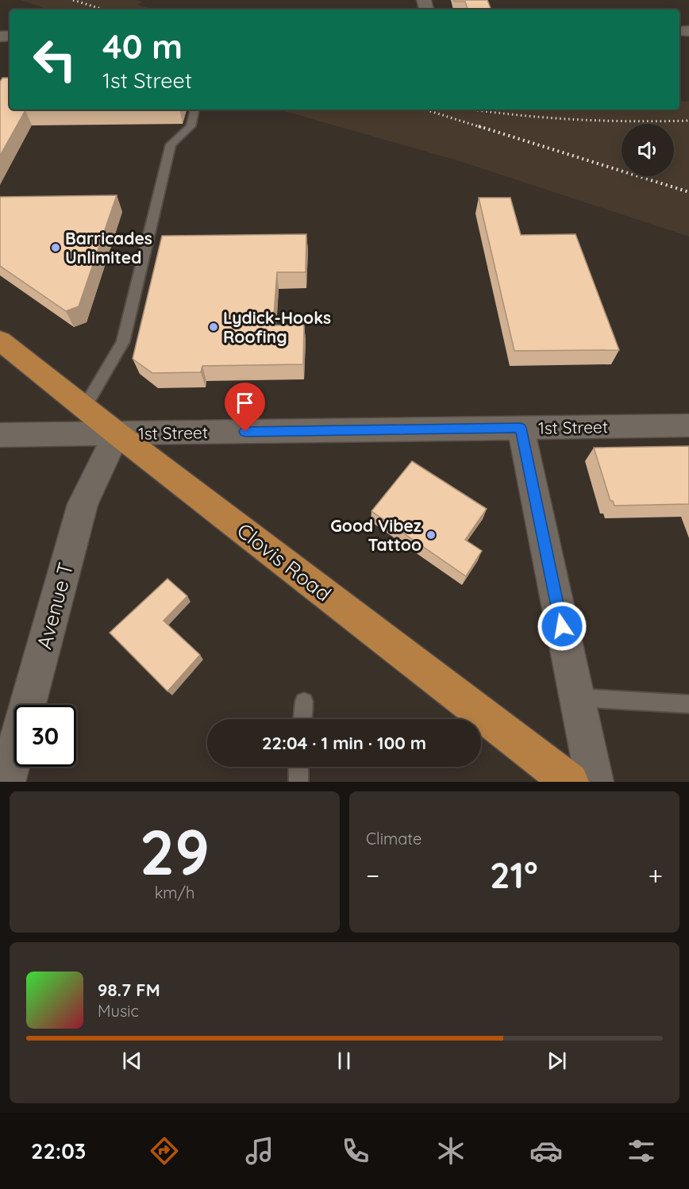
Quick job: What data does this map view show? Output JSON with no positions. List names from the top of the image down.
{
  "streets": {
    "highway": ["Clovis Road"],
    "street": ["1st Street", "Avenue T"]
  },
  "crossings": [
    ["1st Street", "Clovis Road"],
    ["1st Street", "Avenue T"],
    ["Clovis Road", "Avenue T"]
  ],
  "places": ["Barricades Unlimited", "Lydick-Hooks Roofing", "Good Vibez Tattoo"],
  "page": {
    "turn": ["40 m", "1st Street"],
    "limit": "30",
    "trip": "22:04 · 1 min · 100 m",
    "tile": [
      ["29", "km/h"],
      "Climate"
    ],
    "heat": ["−", "21°", "+"],
    "song": ["98.7 FM", "Music"],
    "tabs": "22:03"
  }
}
